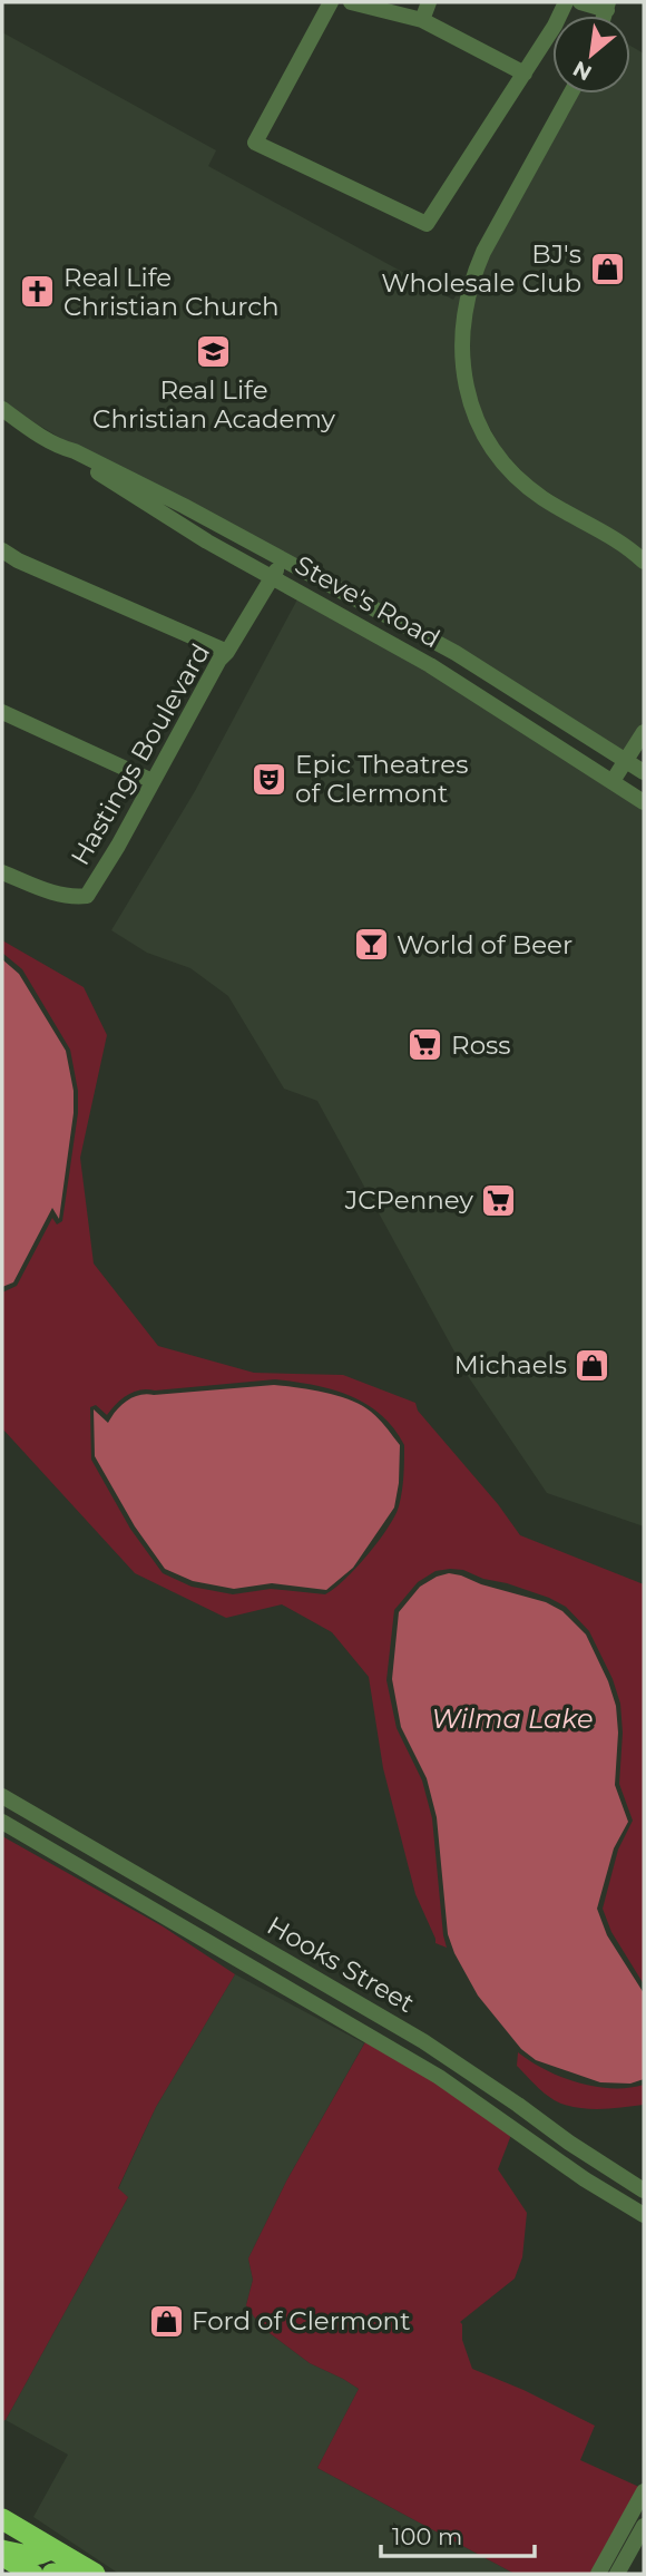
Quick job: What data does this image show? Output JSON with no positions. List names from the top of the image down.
{
  "streets": {
    "street": ["Steve's Road", "Hastings Boulevard", "Hooks Street"]
  },
  "crossings": [
    ["Steve's Road", "Hastings Boulevard"]
  ],
  "water": ["Wilma Lake"],
  "places": {
    "shop": ["BJ's Wholesale Club", "Michaels", "Ford of Clermont"],
    "church": ["Real Life Christian Church"],
    "school or university": ["Real Life Christian Academy"],
    "theatre": ["Epic Theatres of Clermont"],
    "bar": ["World of Beer"],
    "supermarket": ["Ross", "JCPenney"]
  },
  "scale_bar": "100 m",
  "north": "bottom left"
}
